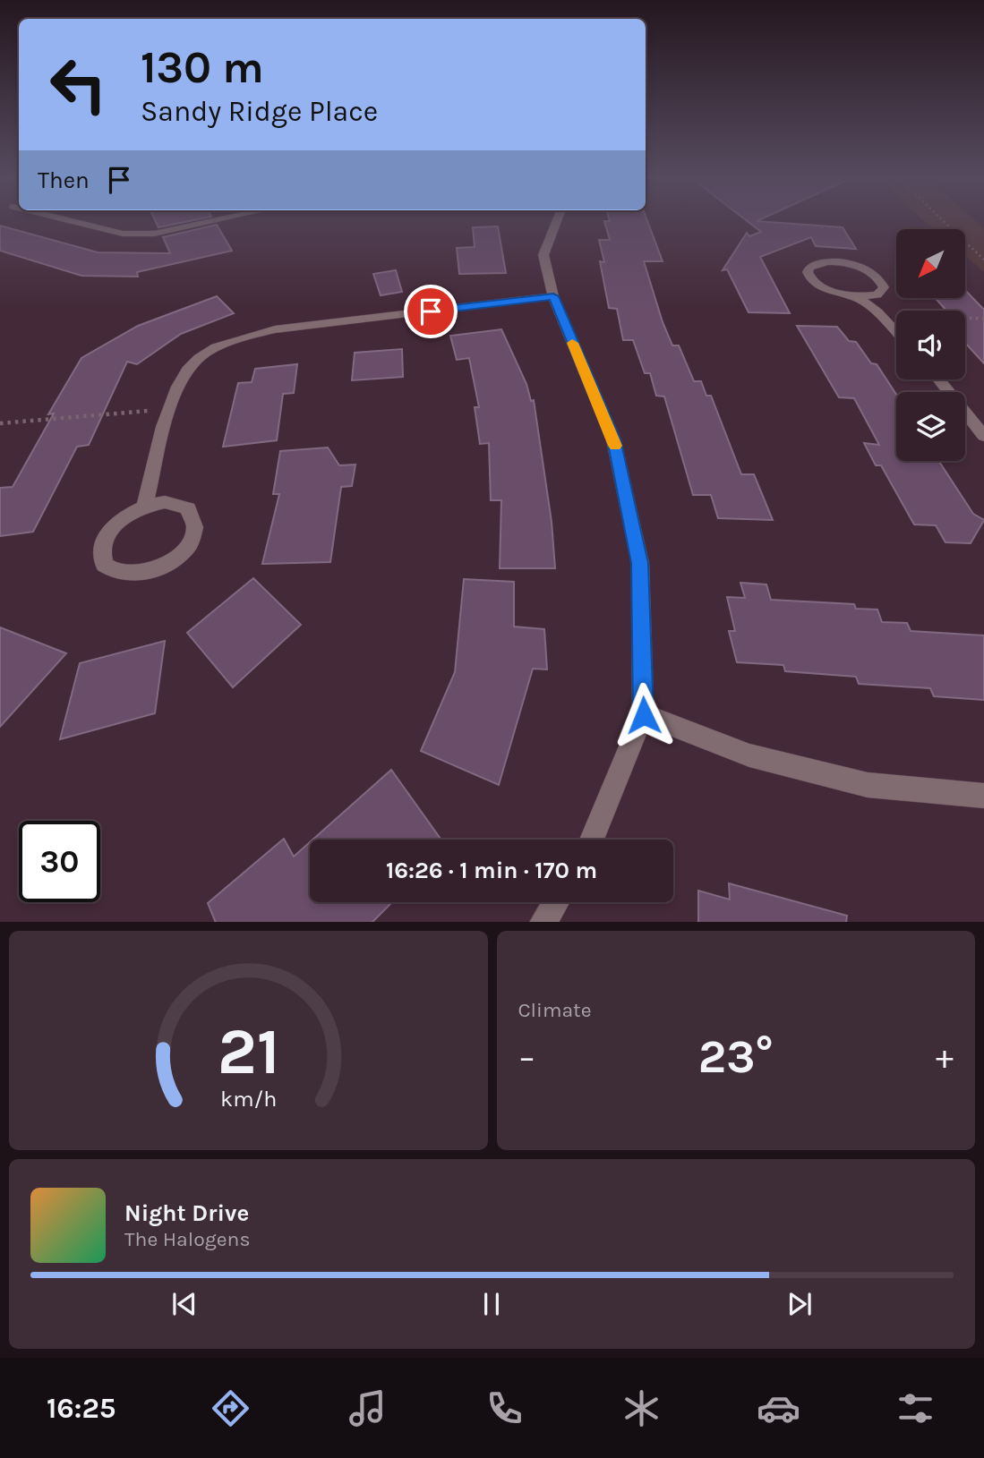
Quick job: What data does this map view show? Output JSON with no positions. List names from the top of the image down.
{
  "north": "bottom left",
  "page": {
    "turn": ["130 m", "Sandy Ridge Place"],
    "then": "Then",
    "limit": "30",
    "trip": "16:26 · 1 min · 170 m",
    "tile": "Climate",
    "heat": ["−", "23°", "+"],
    "song": ["Night Drive", "The Halogens"],
    "tabs": "16:25",
    "gauge": ["21", "km/h"]
  }
}
